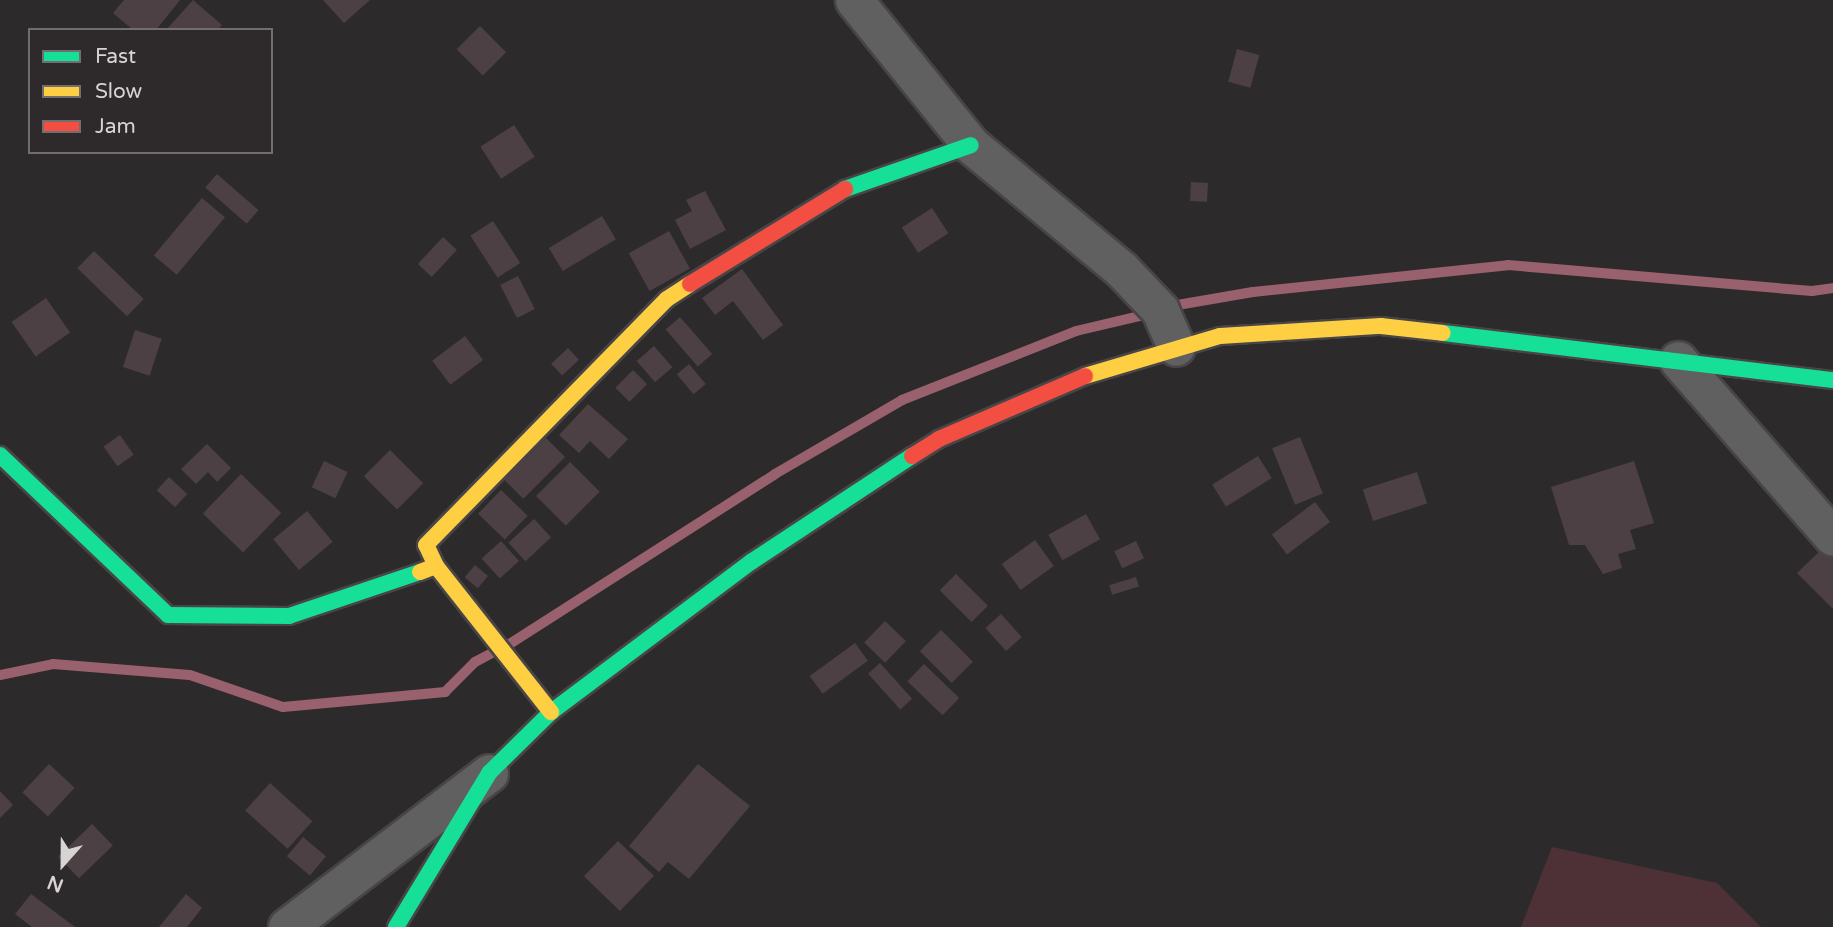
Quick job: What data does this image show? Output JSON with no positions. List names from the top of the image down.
{
  "legend": ["Fast", "Slow", "Jam"],
  "north": "bottom"
}
